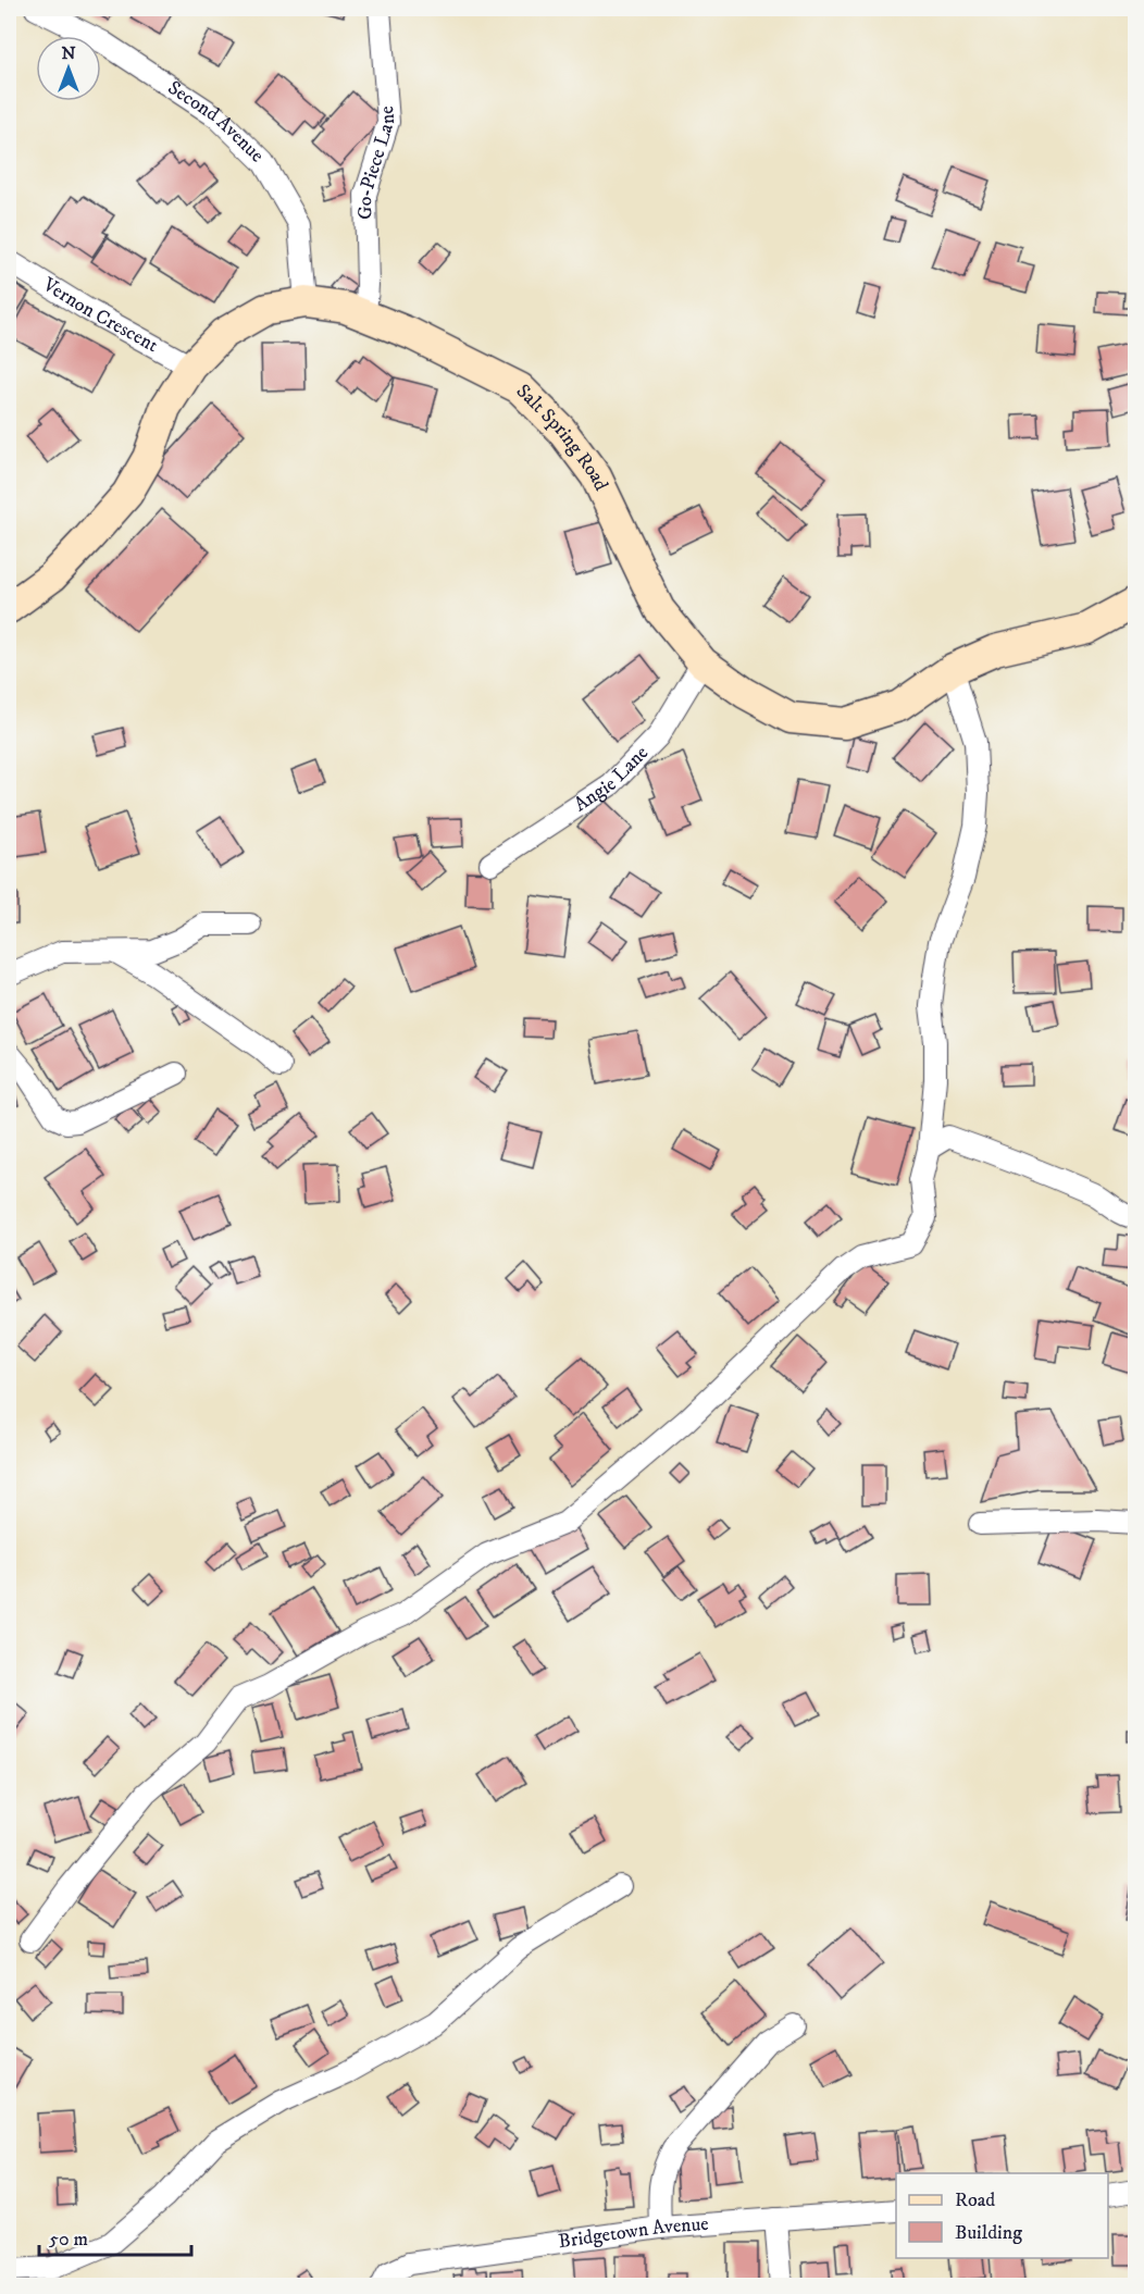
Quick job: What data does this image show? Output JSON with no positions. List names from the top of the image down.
{
  "streets": {
    "street": [
      "Second Avenue",
      "Go-Piece Lane",
      "Vernon Crescent",
      "Salt Spring Road",
      "Angie Lane",
      "Bridgetown Avenue"
    ]
  },
  "crossings": [
    ["Second Avenue", "Salt Spring Road"],
    ["Go-Piece Lane", "Salt Spring Road"],
    ["Vernon Crescent", "Salt Spring Road"],
    ["Salt Spring Road", "Angie Lane"]
  ],
  "legend": ["Road", "Building"],
  "scale_bar": "50 m",
  "north": "top"
}
